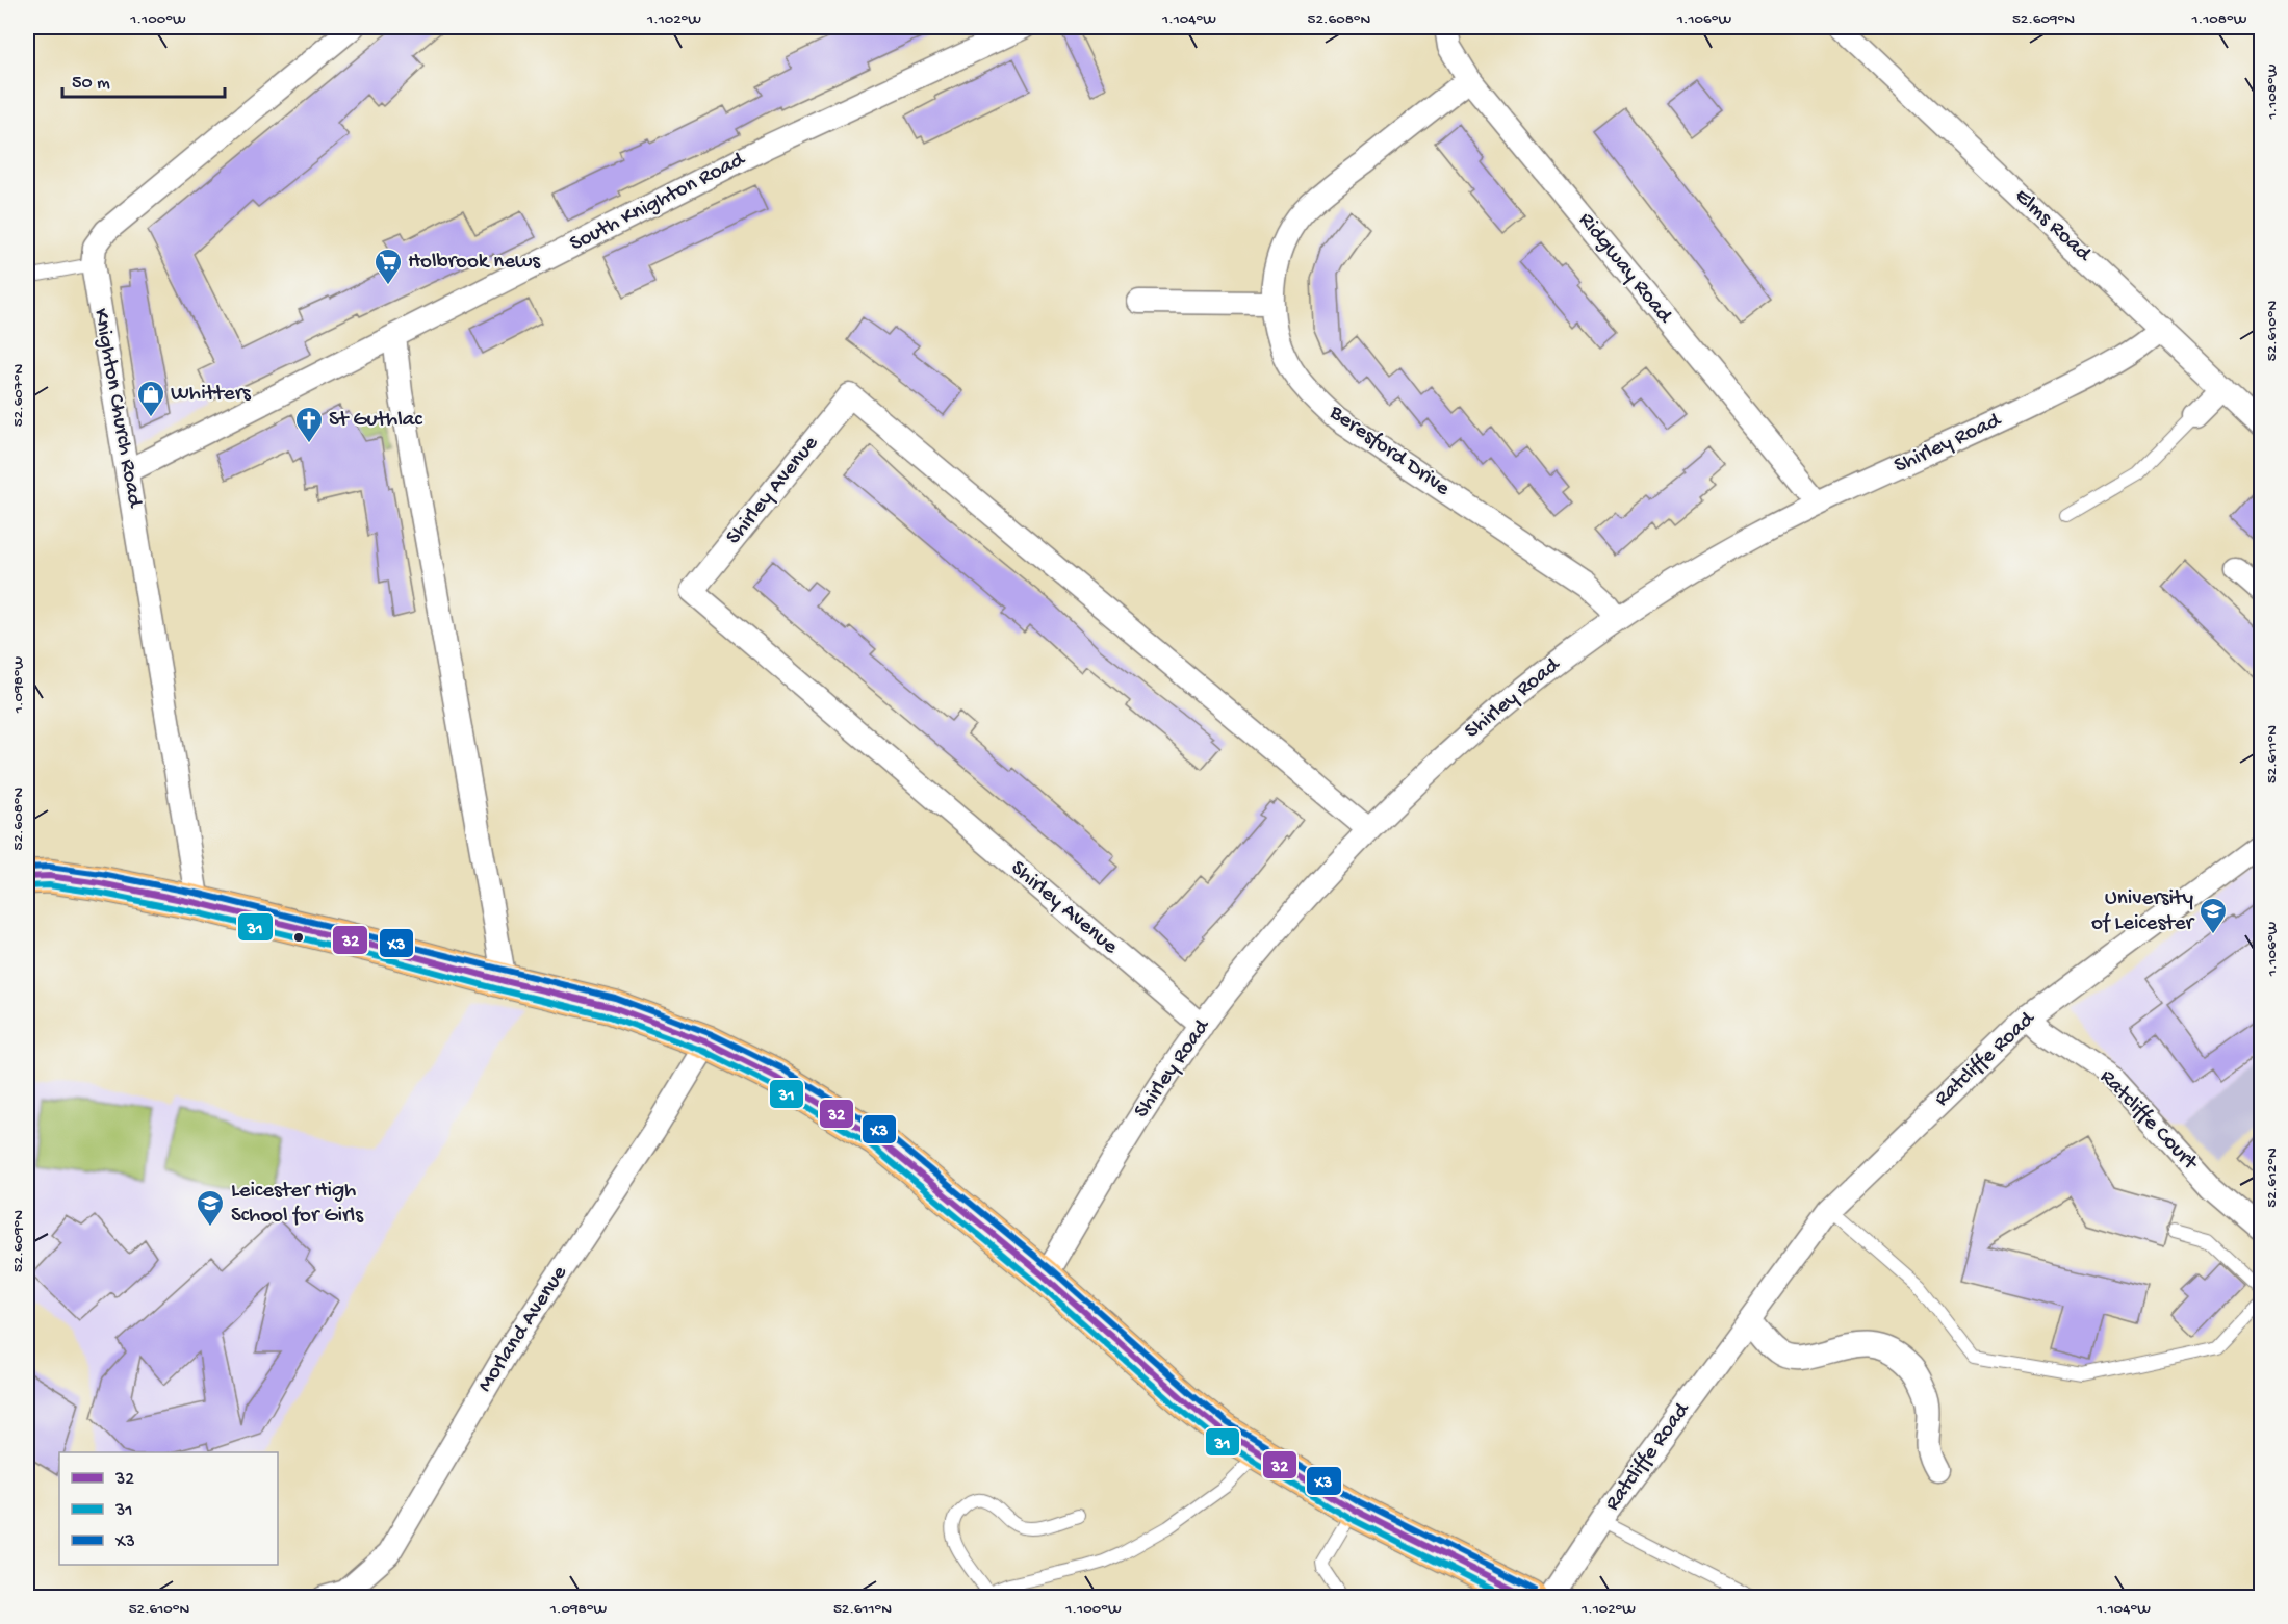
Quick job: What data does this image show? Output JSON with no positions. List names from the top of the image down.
{
  "streets": {
    "street": [
      "South Knighton Road",
      "Elms Road",
      "Ridgway Road",
      "Knighton Church Road",
      "Shirley Road",
      "Beresford Drive",
      "Shirley Avenue",
      "Ratcliffe Road",
      "Ratcliffe Court",
      "Morland Avenue"
    ]
  },
  "crossings": [
    ["South Knighton Road", "Knighton Church Road"],
    ["Elms Road", "Shirley Road"],
    ["Ridgway Road", "Shirley Road"],
    ["Ridgway Road", "Beresford Drive"],
    ["Shirley Road", "Beresford Drive"],
    ["Shirley Road", "Shirley Avenue"],
    ["Ratcliffe Road", "Ratcliffe Court"]
  ],
  "places": {
    "supermarket": ["Holbrook news"],
    "shop": ["Whitters"],
    "church": ["St Guthlac"],
    "school or university": ["University of Leicester", "Leicester High School for Girls"]
  },
  "lines": ["transit line X3", "transit line 32", "transit line 31"],
  "legend": ["32", "31", "X3"],
  "scale_bar": "50 m",
  "coordinates": [
    "1.100°W",
    "1.102°W",
    "1.104°W",
    "52.608°N",
    "1.106°W",
    "52.609°N",
    "1.108°W",
    "52.610°N",
    "52.607°N",
    "1.098°W",
    "52.611°N",
    "52.612°N"
  ]
}
